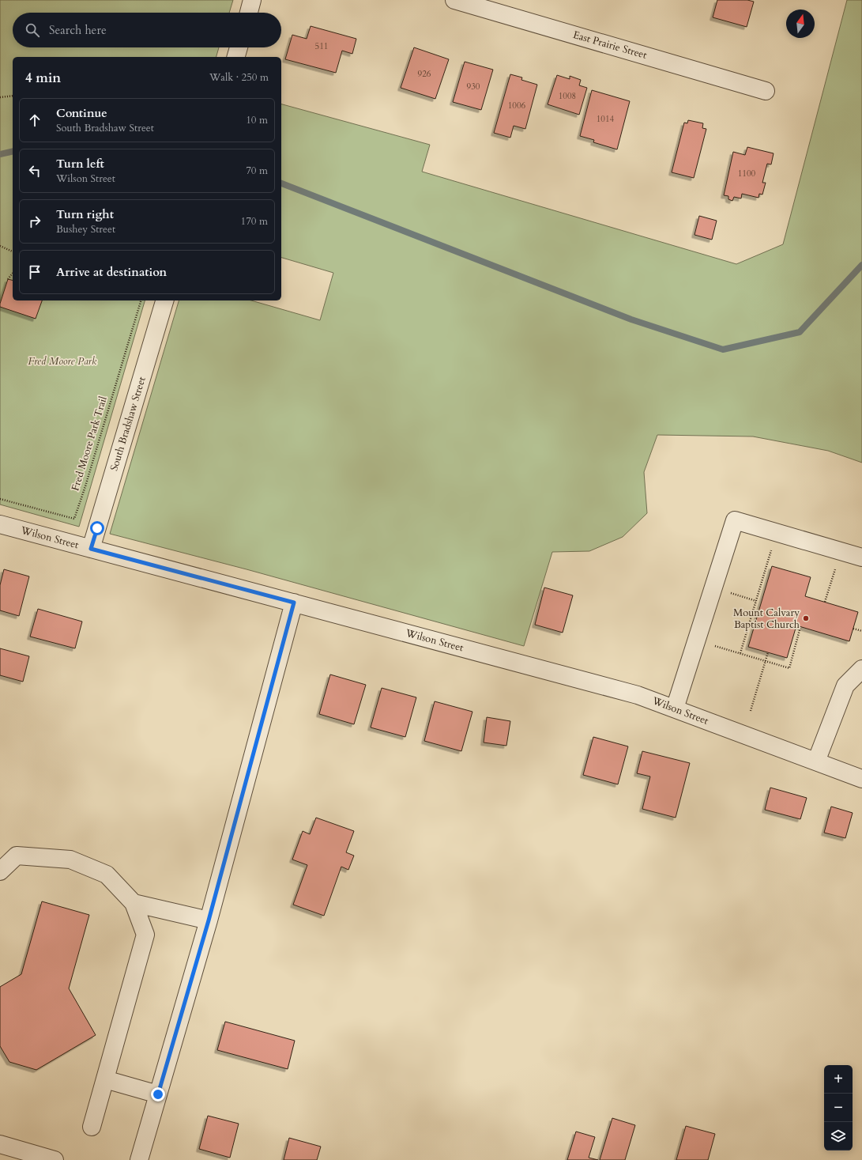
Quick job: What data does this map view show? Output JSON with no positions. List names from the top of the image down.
{
  "streets": {
    "street": ["East Prairie Street", "South Bradshaw Street", "Wilson Street"],
    "path": ["Fred Moore Park Trail"]
  },
  "crossings": [
    ["South Bradshaw Street", "Wilson Street"]
  ],
  "parks": ["Fred Moore Park"],
  "places": ["Mount Calvary Baptist Church"],
  "house_numbers": [
    "511",
    "926",
    "930",
    "1008",
    "1006",
    "1014",
    "1100"
  ],
  "north": "top",
  "page": {
    "search": "Search here",
    "heading": ["4 min", "Walk · 250 m"],
    "list": [
      ["Continue", "South Bradshaw Street", "10 m"],
      ["Turn left", "Wilson Street", "70 m"],
      ["Turn right", "Bushey Street", "170 m"],
      "Arrive at destination"
    ],
    "map_buttons": ["+", "−"]
  }
}
